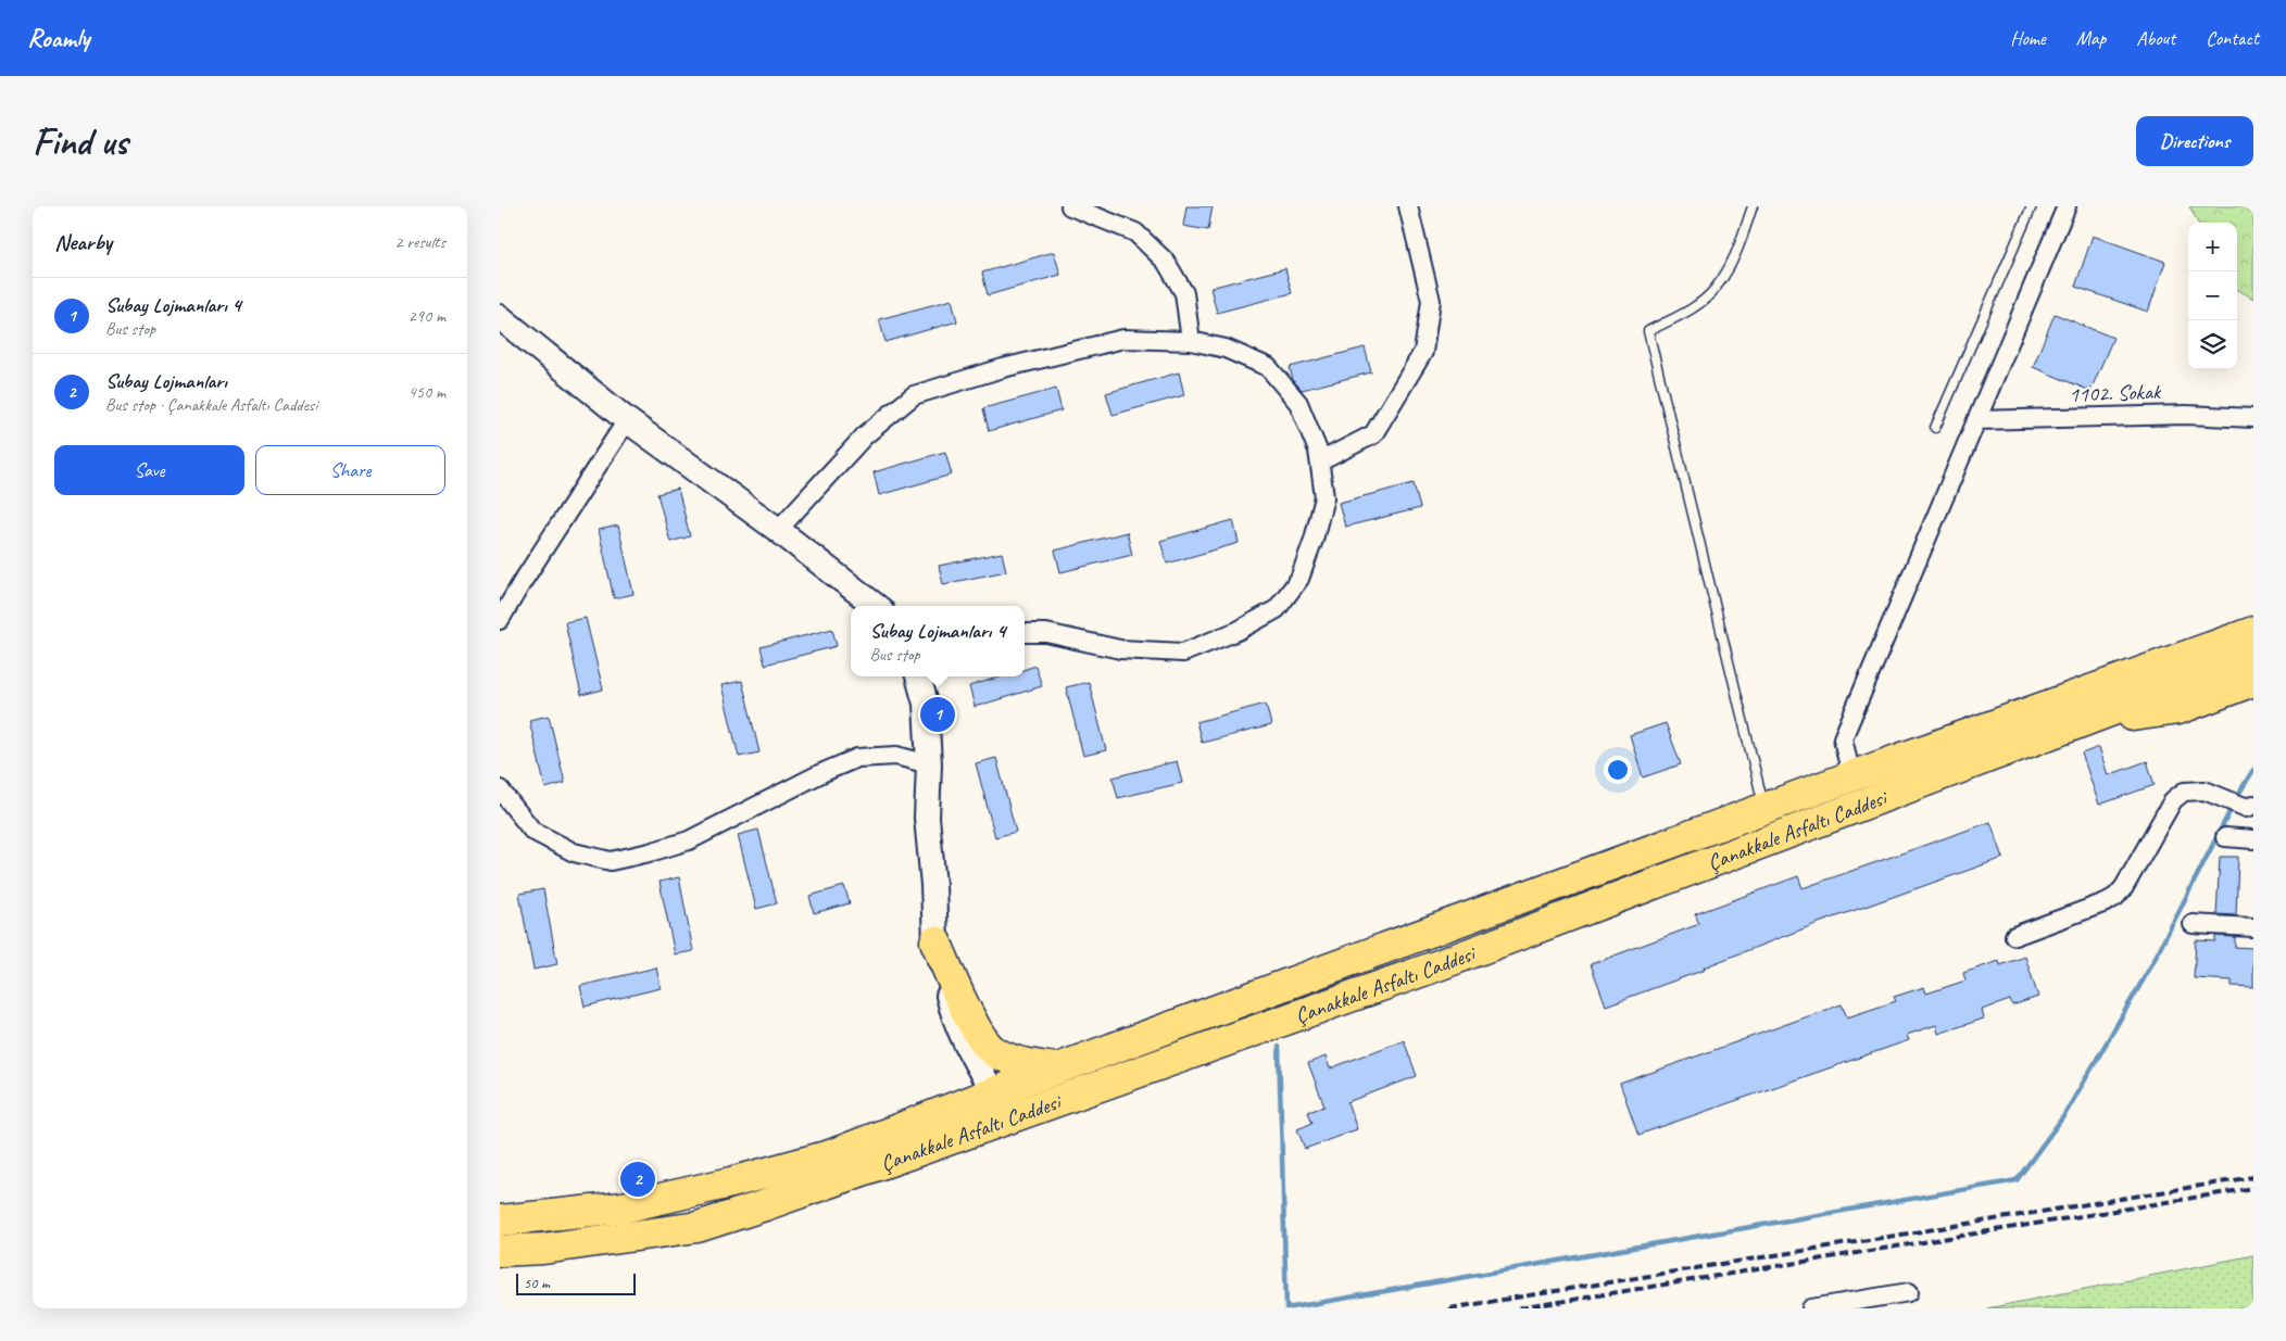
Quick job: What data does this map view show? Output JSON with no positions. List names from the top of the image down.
{
  "streets": {
    "highway": ["Çanakkale Asfaltı Caddesi"],
    "street": ["1102. Sokak"]
  },
  "scale_bar": "50 m",
  "page": {
    "header": "Roamly",
    "nav": [
      "Home",
      "Map",
      "About",
      "Contact"
    ],
    "buttons": [
      "Directions",
      ["Save", "Share"]
    ],
    "title": "Find us",
    "heading": ["Nearby", "2 results"],
    "map_buttons": ["+", "−"],
    "list": [
      {
        "mark": "1",
        "name": "Subay Lojmanları 4",
        "note": "Bus stop",
        "value": "290 m"
      },
      {
        "mark": "2",
        "name": "Subay Lojmanları",
        "note": "Bus stop · Çanakkale Asfaltı Caddesi",
        "value": "450 m"
      }
    ],
    "popup": ["Subay Lojmanları 4", "Bus stop"],
    "pins": ["1", "2"],
    "scale": "50 m"
  }
}
